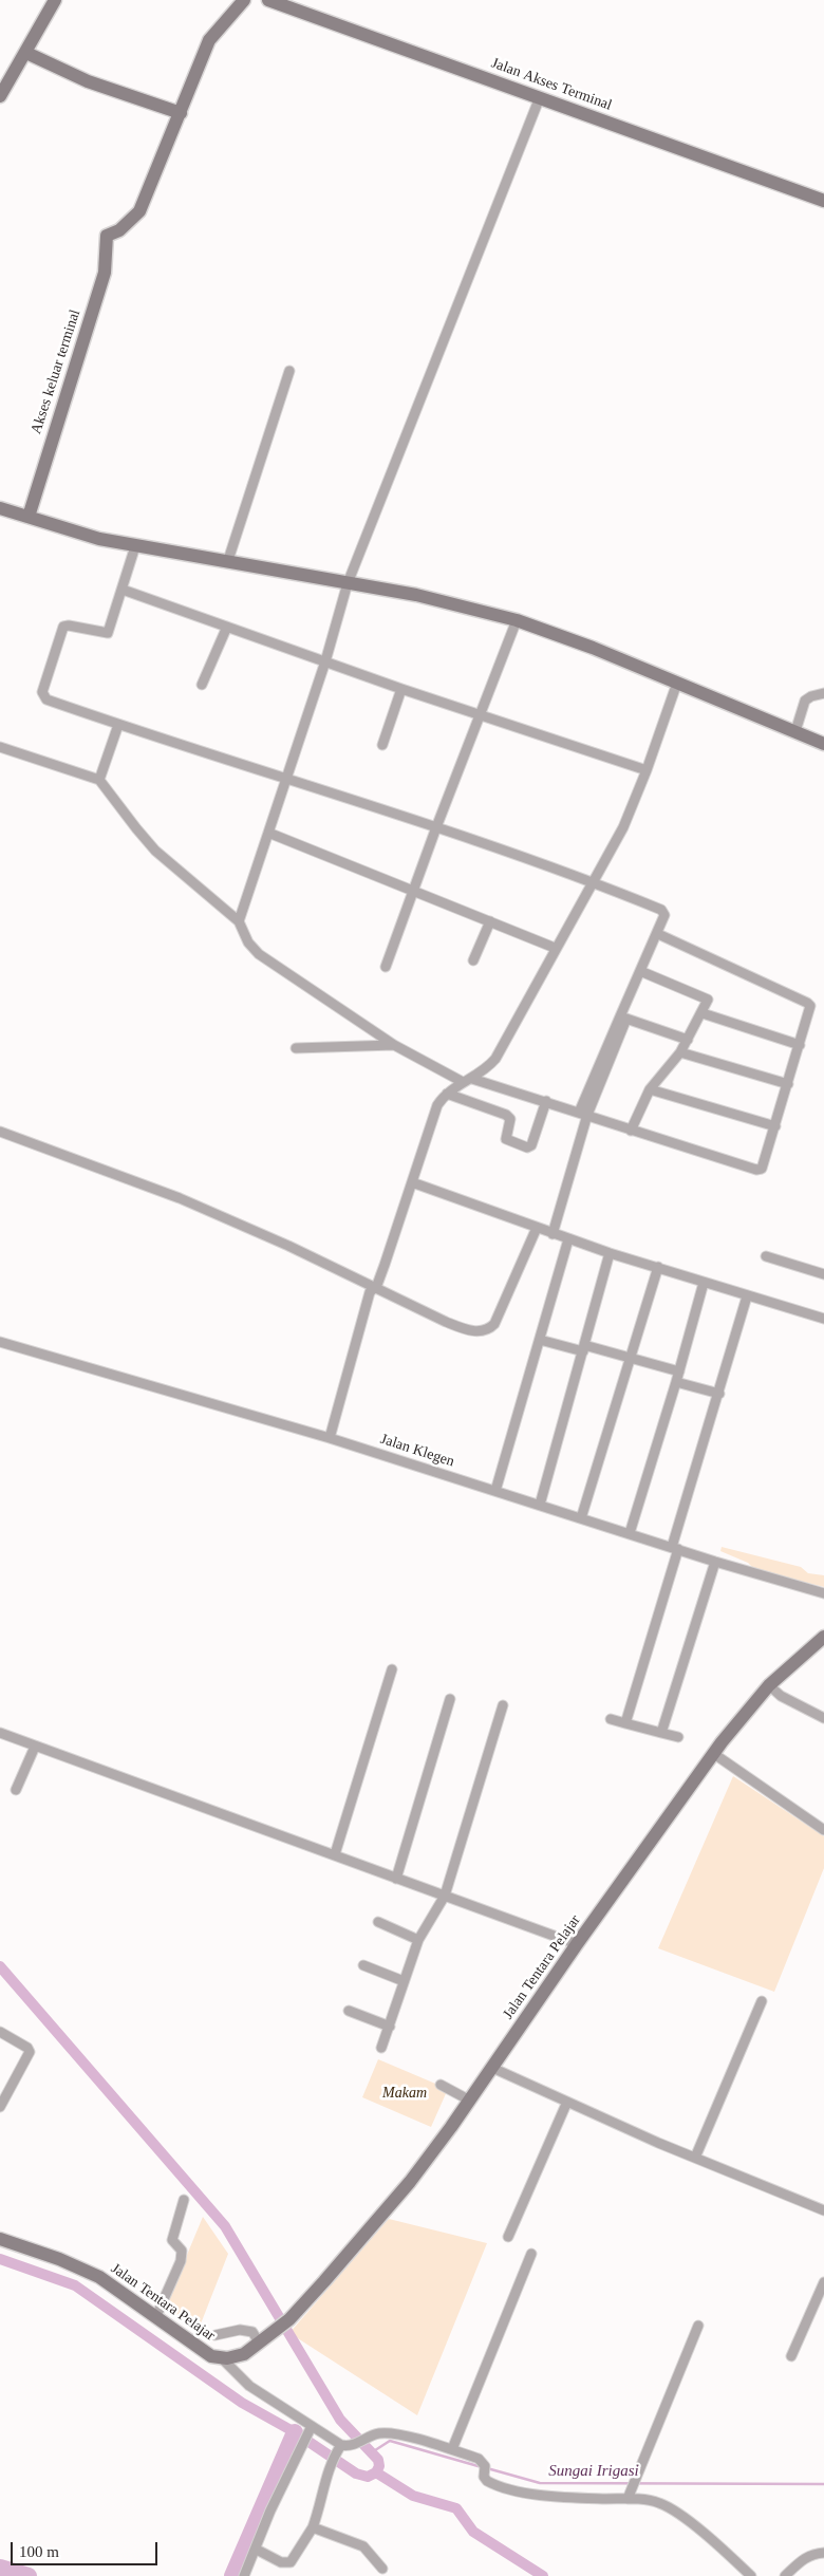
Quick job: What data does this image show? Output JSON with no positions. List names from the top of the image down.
{
  "streets": {
    "street": [
      "Jalan Akses Terminal",
      "Akses keluar terminal",
      "Jalan Klegen",
      "Jalan Tentara Pelajar"
    ]
  },
  "water": ["Sungai Irigasi"],
  "parks": ["Makam"],
  "scale_bar": "100 m"
}
